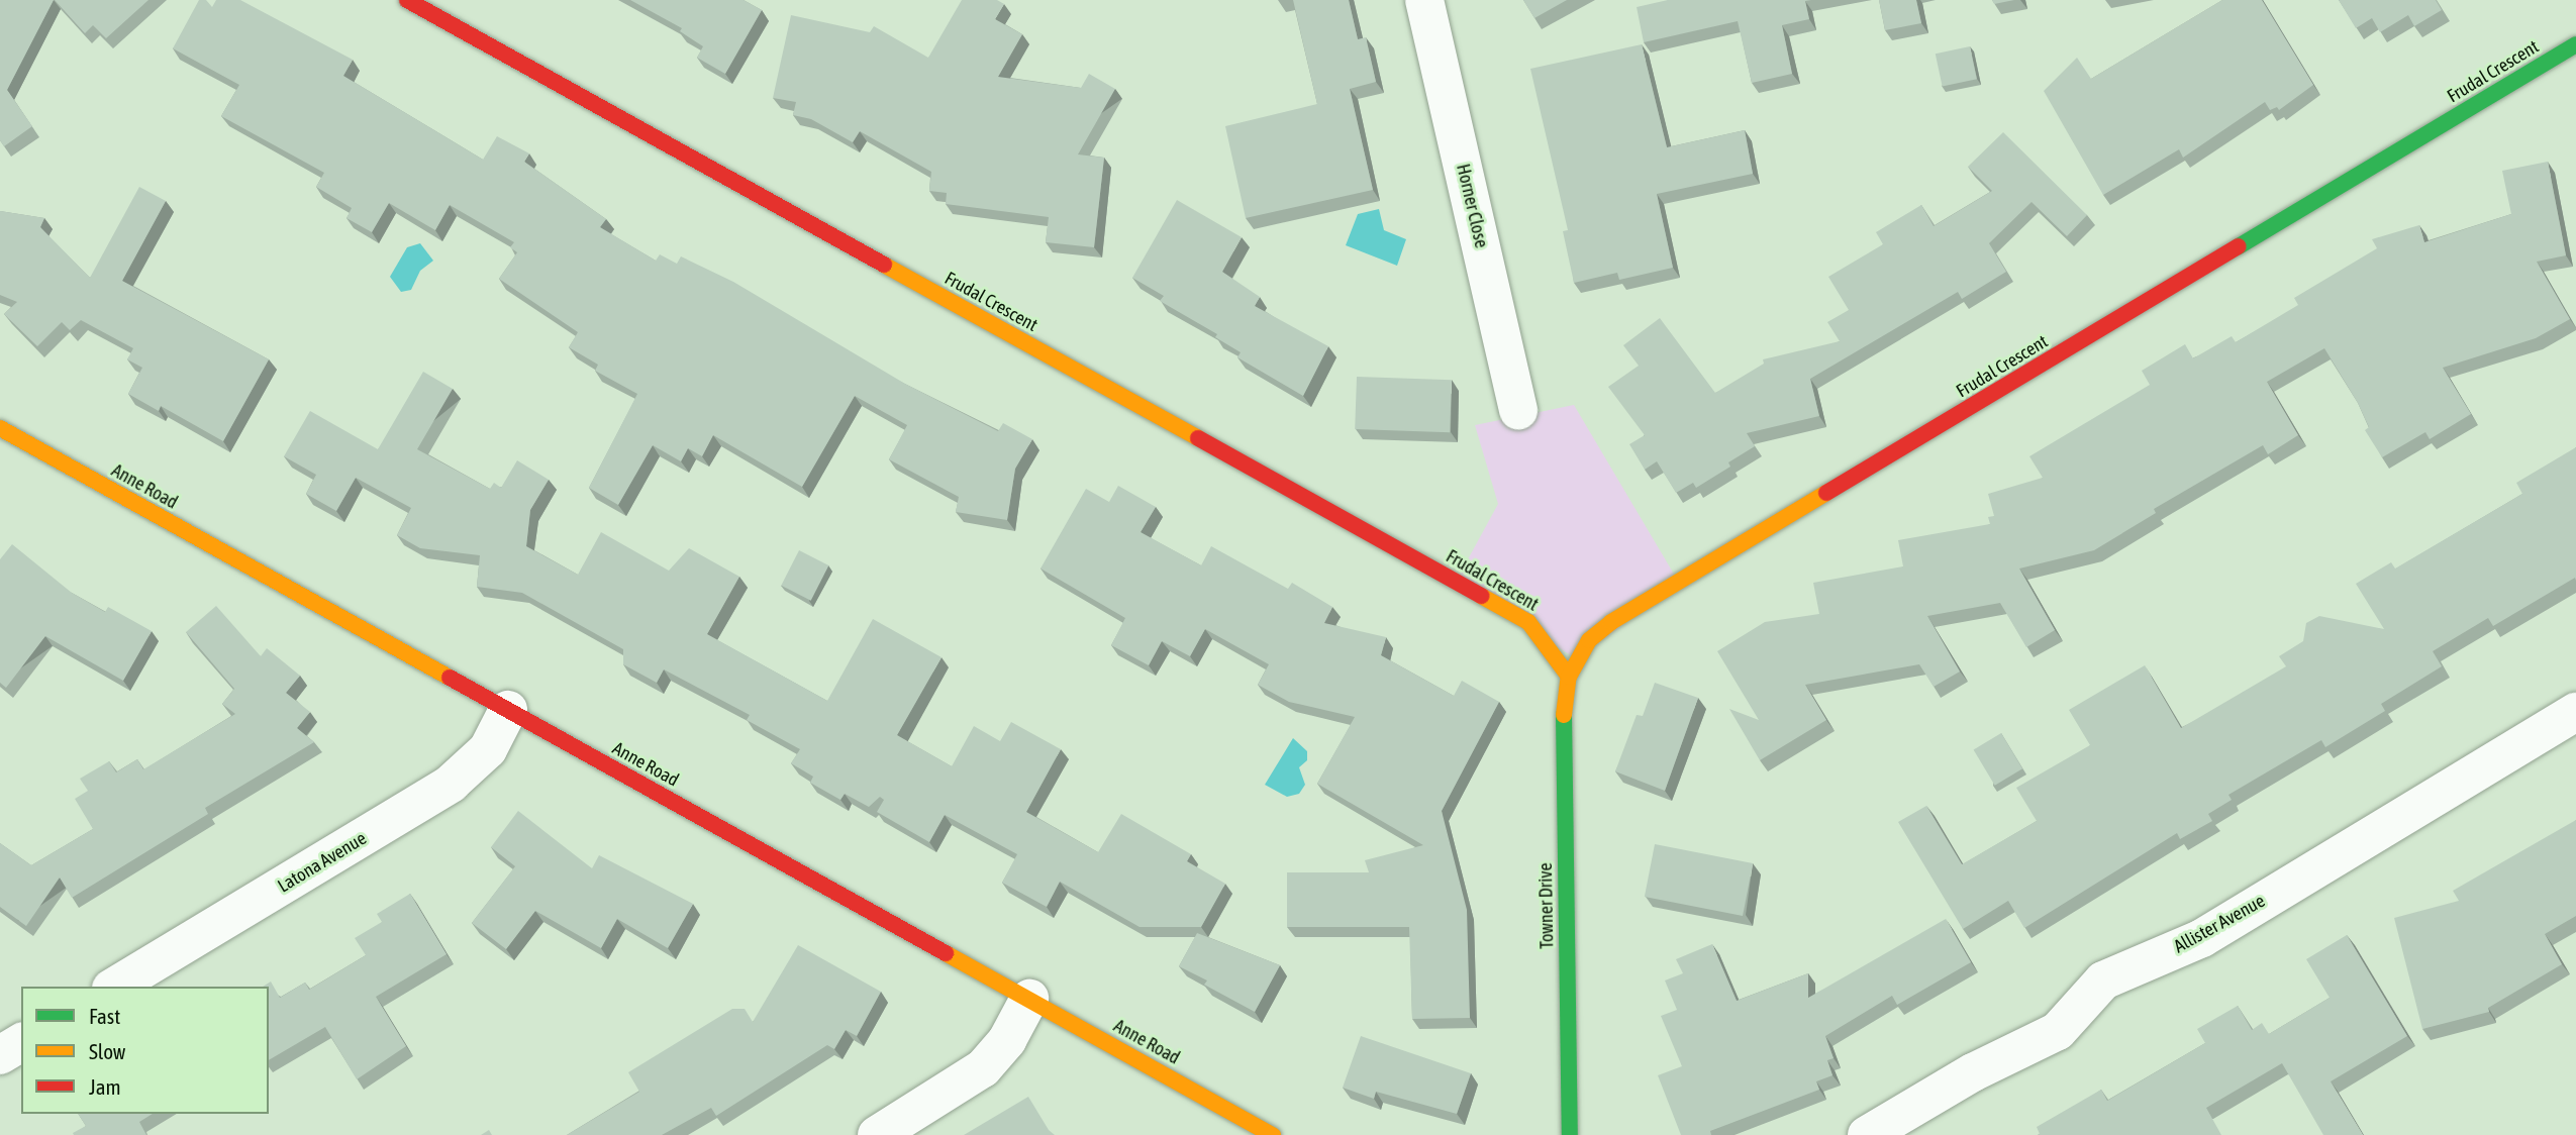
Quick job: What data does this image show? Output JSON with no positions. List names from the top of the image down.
{
  "streets": {
    "street": [
      "Frudal Crescent",
      "Horner Close",
      "Anne Road",
      "Latona Avenue",
      "Towner Drive",
      "Allister Avenue"
    ]
  },
  "crossings": [
    ["Frudal Crescent", "Towner Drive"],
    ["Anne Road", "Latona Avenue"]
  ],
  "legend": ["Fast", "Slow", "Jam"]
}
